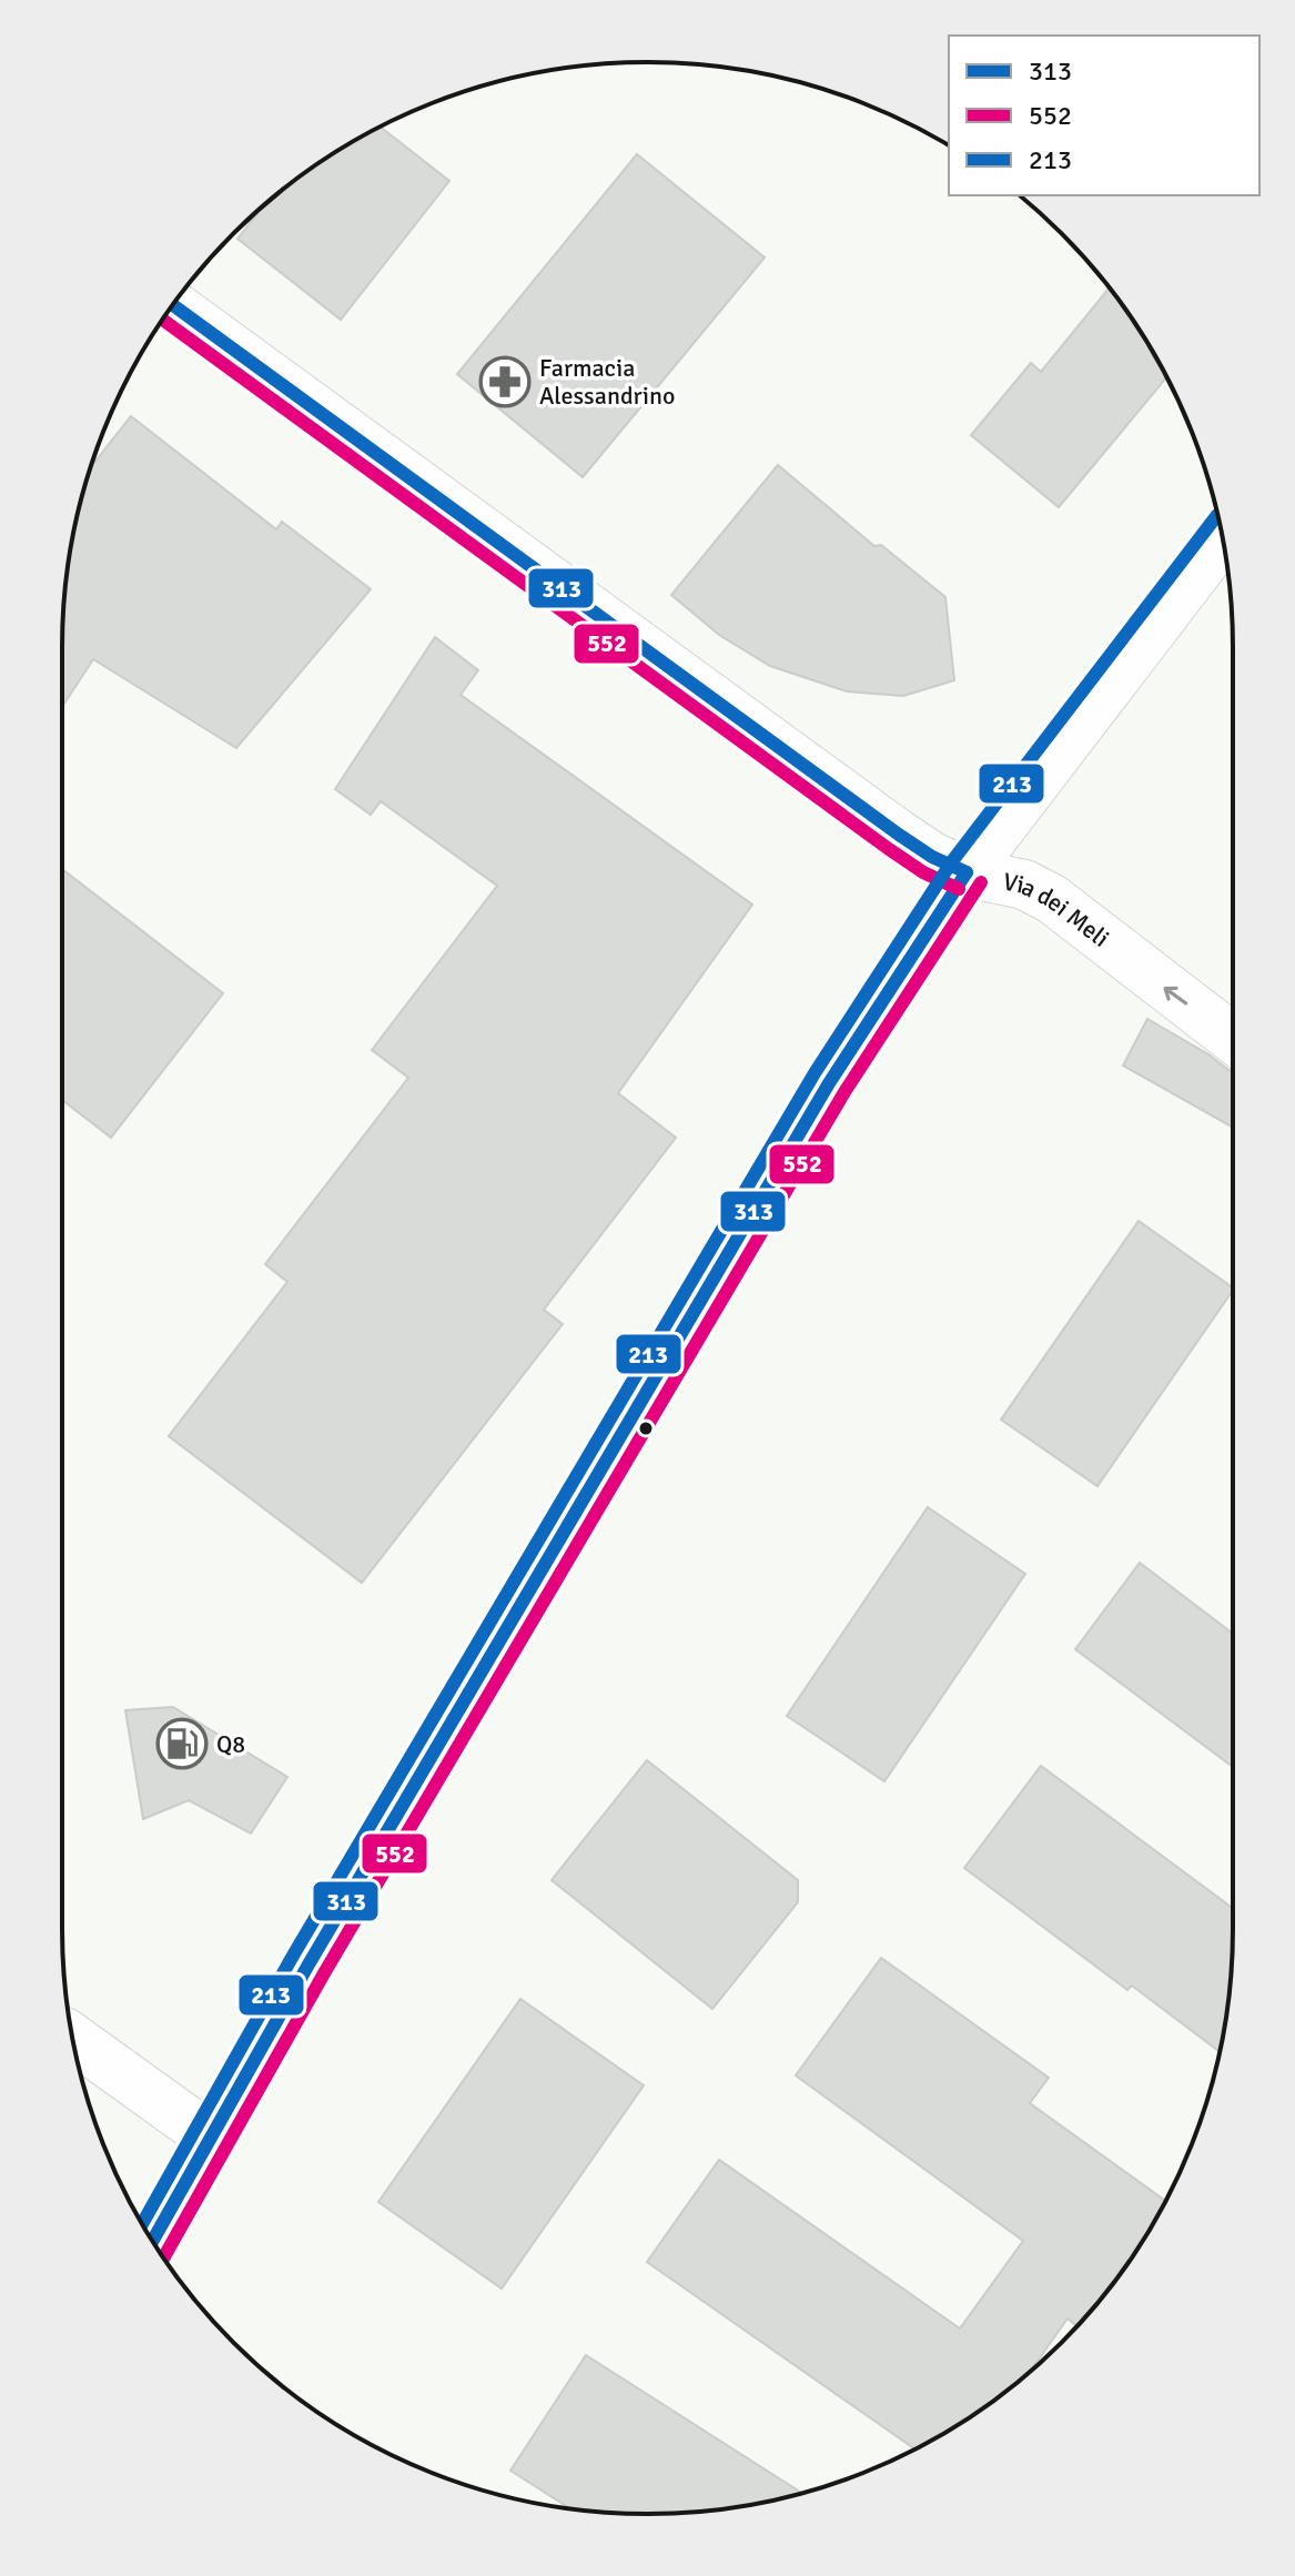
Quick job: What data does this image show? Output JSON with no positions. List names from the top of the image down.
{
  "streets": {
    "street": ["Via dei Meli"]
  },
  "places": {
    "pharmacy": ["Farmacia Alessandrino"],
    "fuel station": ["Q8"]
  },
  "lines": ["transit line 313", "transit line 552", "transit line 213"],
  "legend": ["313", "552", "213"]
}
